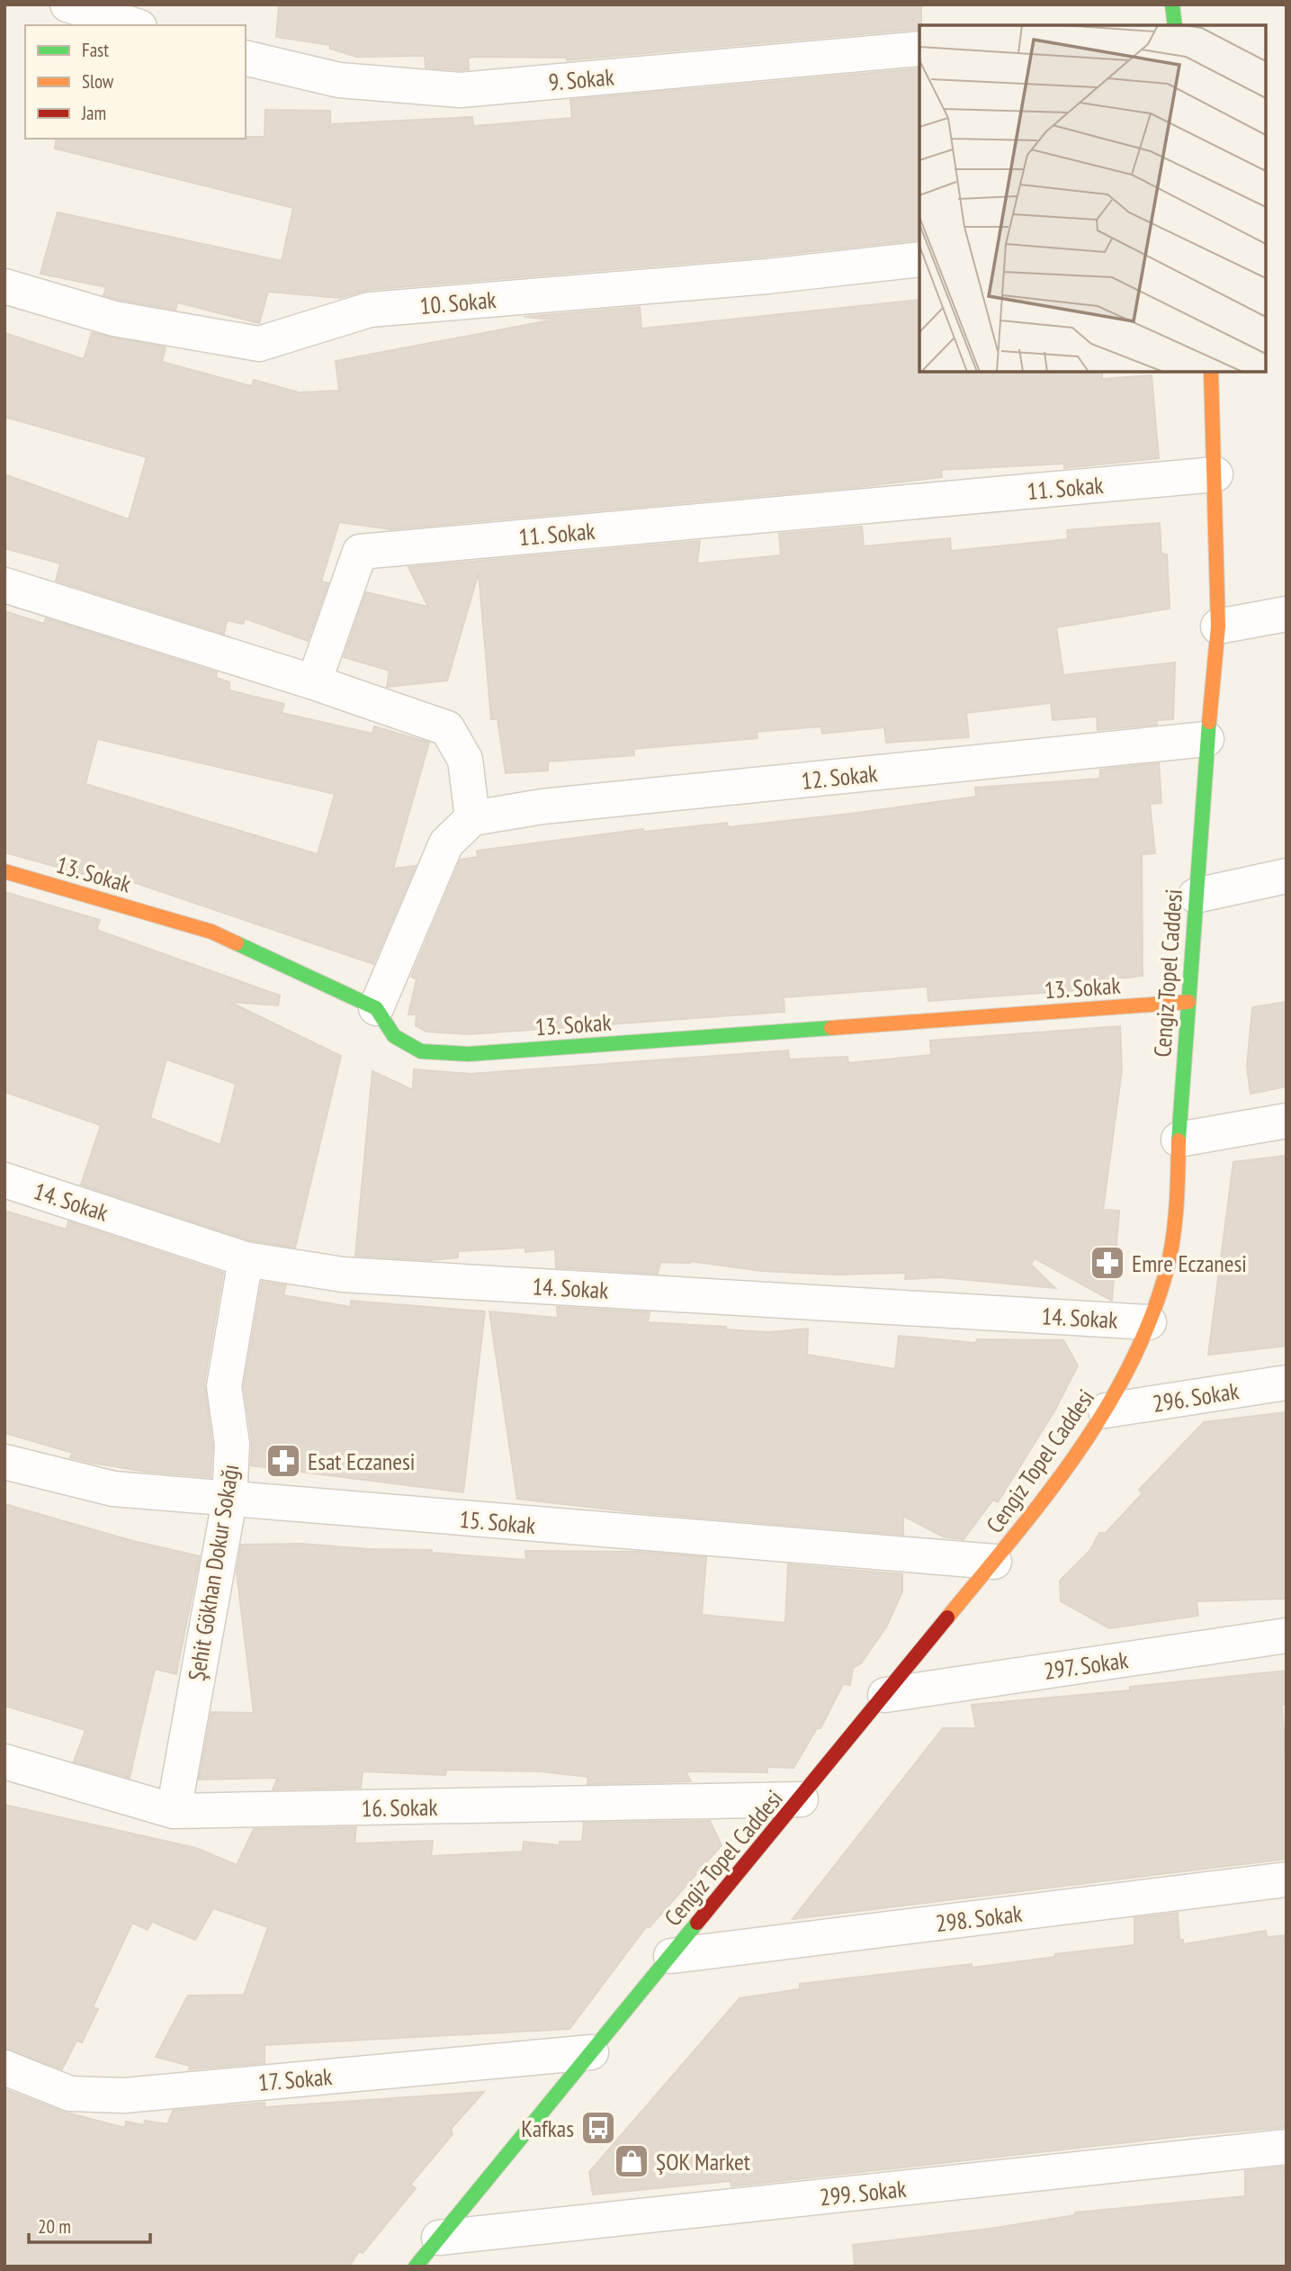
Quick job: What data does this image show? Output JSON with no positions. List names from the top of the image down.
{
  "streets": {
    "main road": ["13. Sokak", "Cengiz Topel Caddesi"],
    "street": [
      "9. Sokak",
      "10. Sokak",
      "11. Sokak",
      "12. Sokak",
      "14. Sokak",
      "296. Sokak",
      "15. Sokak",
      "Şehit Gökhan Dokur Sokağı",
      "297. Sokak",
      "16. Sokak",
      "298. Sokak",
      "17. Sokak",
      "299. Sokak"
    ]
  },
  "crossings": [
    ["11. Sokak", "Cengiz Topel Caddesi"],
    ["12. Sokak", "Cengiz Topel Caddesi"],
    ["13. Sokak", "Cengiz Topel Caddesi"],
    ["Cengiz Topel Caddesi", "14. Sokak"],
    ["Cengiz Topel Caddesi", "296. Sokak"],
    ["Cengiz Topel Caddesi", "15. Sokak"],
    ["Cengiz Topel Caddesi", "297. Sokak"],
    ["Cengiz Topel Caddesi", "16. Sokak"],
    ["Cengiz Topel Caddesi", "298. Sokak"],
    ["Cengiz Topel Caddesi", "17. Sokak"],
    ["Cengiz Topel Caddesi", "299. Sokak"],
    ["14. Sokak", "Şehit Gökhan Dokur Sokağı"],
    ["15. Sokak", "Şehit Gökhan Dokur Sokağı"],
    ["Şehit Gökhan Dokur Sokağı", "16. Sokak"]
  ],
  "places": {
    "pharmacy": ["Emre Eczanesi", "Esat Eczanesi"],
    "bus stop": ["Kafkas"],
    "shop": ["ŞOK Market"]
  },
  "legend": ["Fast", "Slow", "Jam"],
  "scale_bar": "20 m"
}
